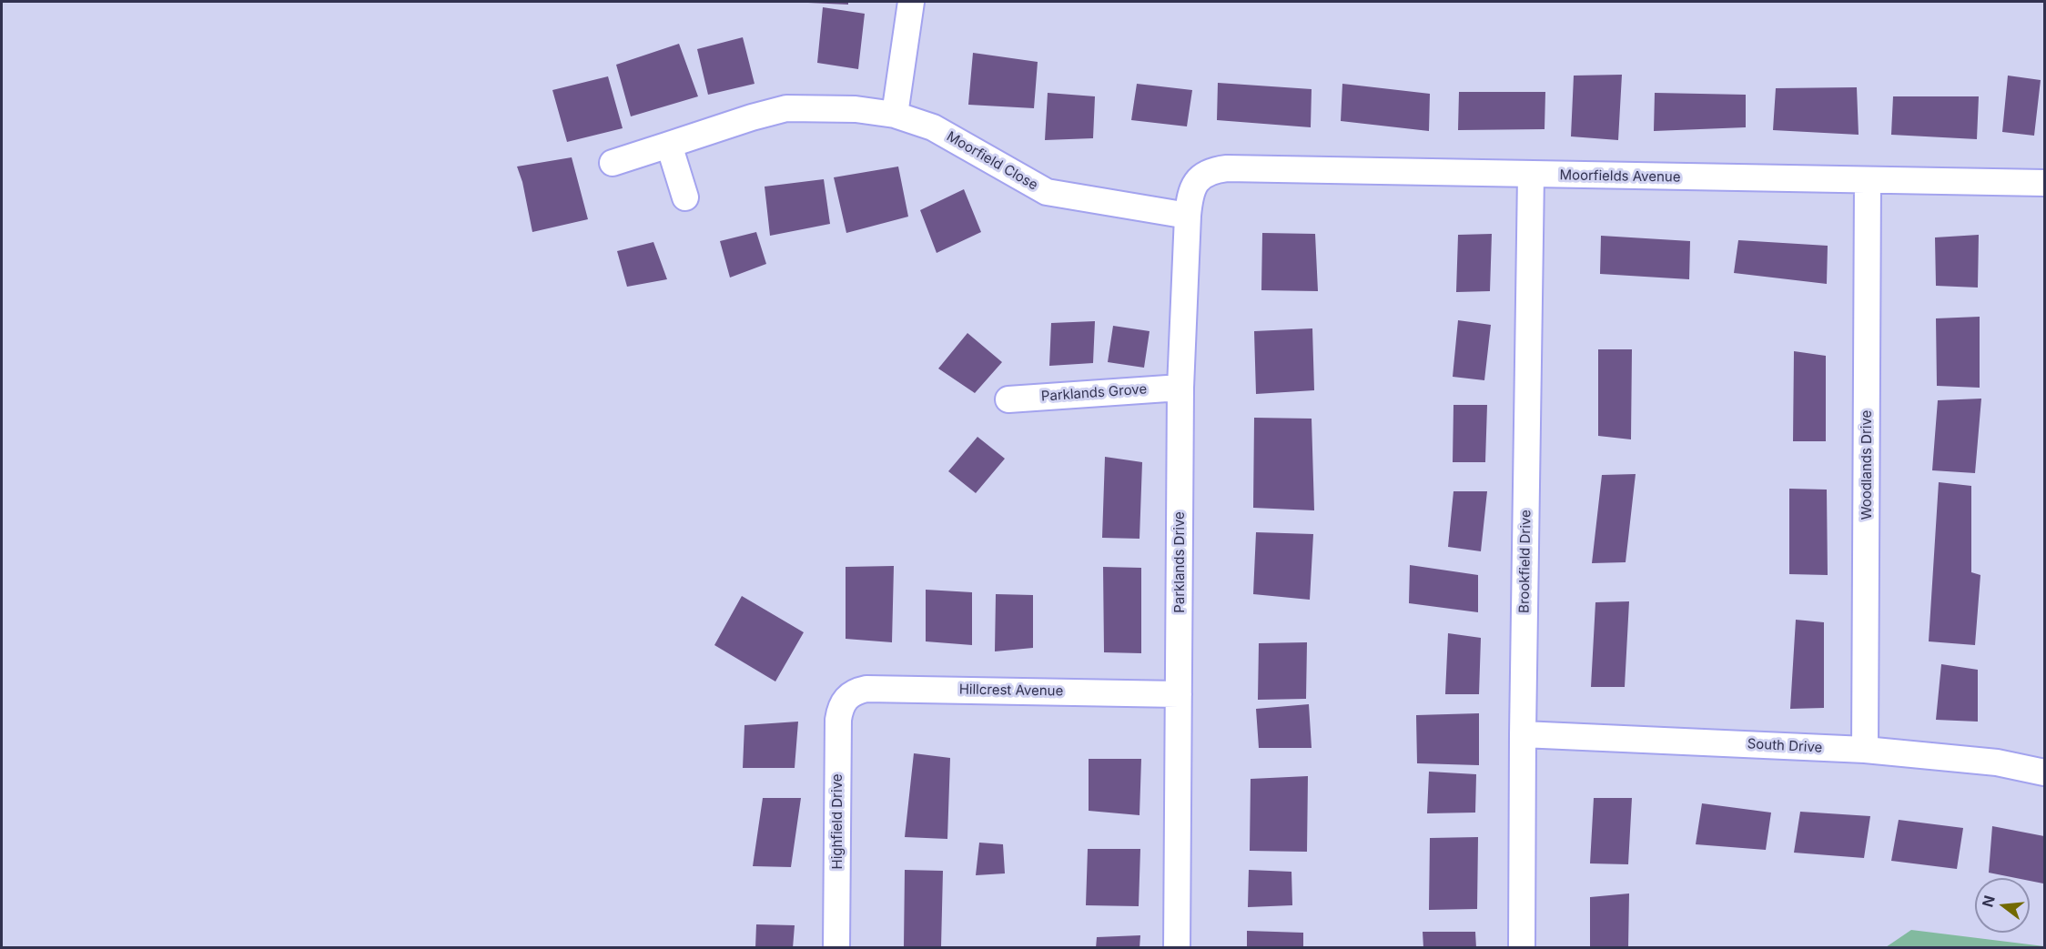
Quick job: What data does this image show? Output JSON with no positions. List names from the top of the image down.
{
  "streets": {
    "street": [
      "Moorfield Close",
      "Moorfields Avenue",
      "Parklands Grove",
      "Woodlands Drive",
      "Brookfield Drive",
      "Parklands Drive",
      "Hillcrest Avenue",
      "South Drive",
      "Highfield Drive"
    ]
  },
  "crossings": [
    ["Moorfield Close", "Parklands Drive"],
    ["Moorfields Avenue", "Woodlands Drive"],
    ["Moorfields Avenue", "Brookfield Drive"],
    ["Moorfields Avenue", "Parklands Drive"],
    ["Parklands Grove", "Parklands Drive"],
    ["Woodlands Drive", "South Drive"],
    ["Brookfield Drive", "South Drive"],
    ["Parklands Drive", "Hillcrest Avenue"],
    ["Hillcrest Avenue", "Highfield Drive"]
  ],
  "north": "left"
}
